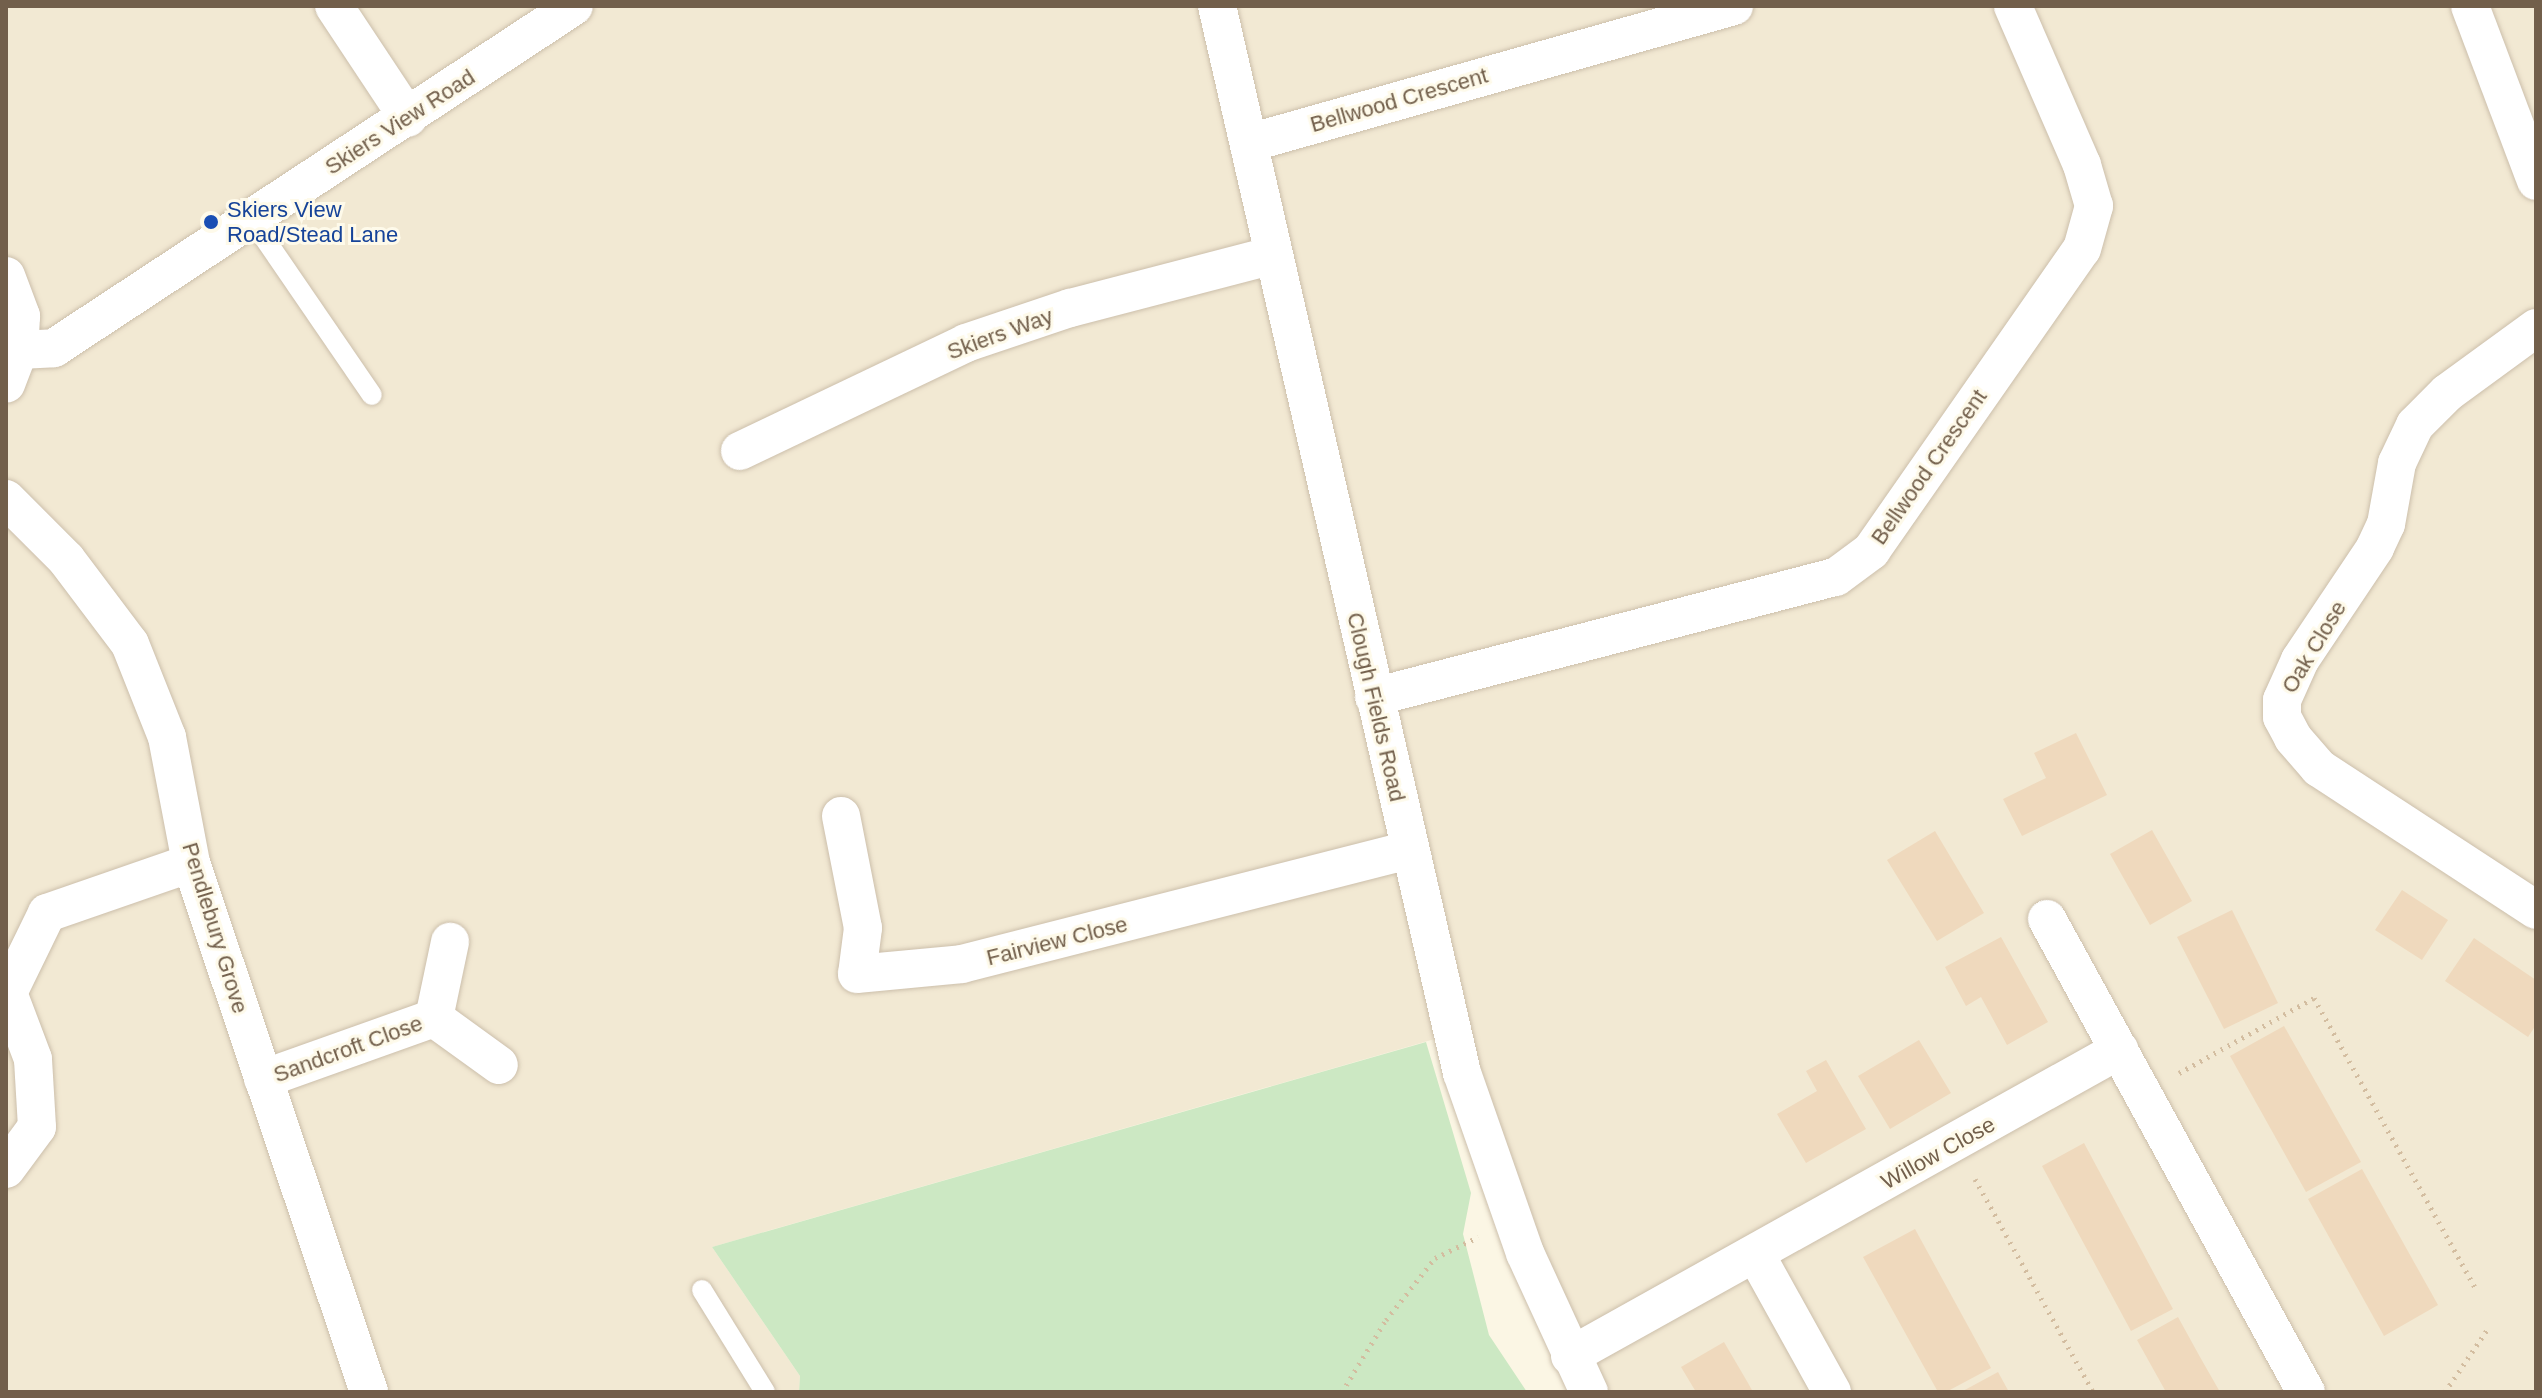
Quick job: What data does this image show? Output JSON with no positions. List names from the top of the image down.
{
  "streets": {
    "street": [
      "Bellwood Crescent",
      "Skiers View Road",
      "Skiers Way",
      "Oak Close",
      "Clough Fields Road",
      "Pendlebury Grove",
      "Fairview Close",
      "Sandcroft Close",
      "Willow Close"
    ]
  },
  "crossings": [
    ["Bellwood Crescent", "Clough Fields Road"],
    ["Skiers Way", "Clough Fields Road"],
    ["Clough Fields Road", "Fairview Close"],
    ["Clough Fields Road", "Willow Close"],
    ["Pendlebury Grove", "Sandcroft Close"]
  ],
  "places": ["Skiers View Road/Stead Lane"]
}
